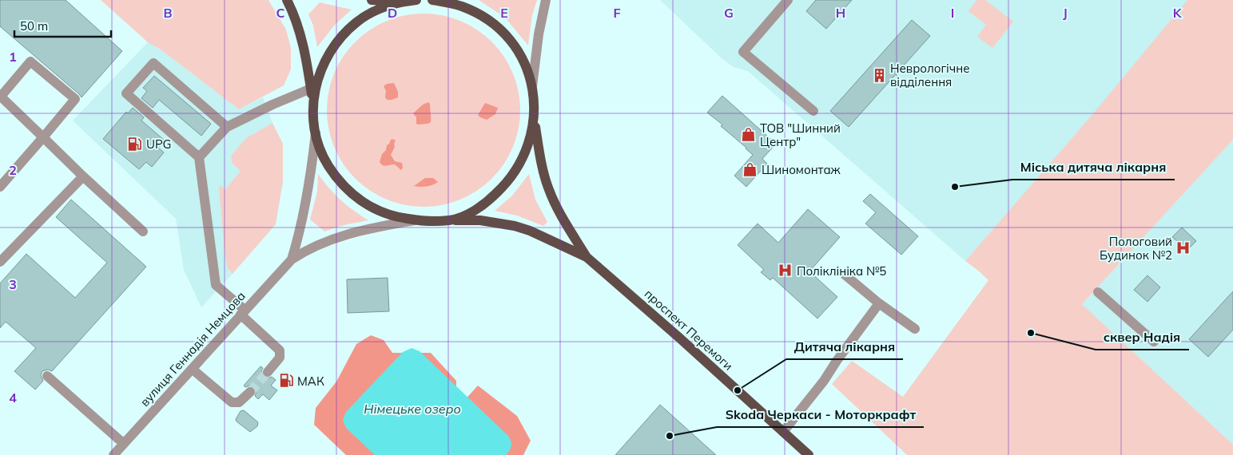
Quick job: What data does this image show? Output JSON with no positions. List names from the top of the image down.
{
  "streets": {
    "main road": ["проспект Перемоги"],
    "street": ["вулиця Геннадія Немцова"]
  },
  "water": ["Німецьке озеро"],
  "places": {
    "building": ["Неврологічне відділення"],
    "shop": ["ТОВ \"Шинний Центр\"", "Шиномонтаж"],
    "fuel station": ["UPG", "МАК"],
    "other": [
      "Міська дитяча лікарня",
      "сквер Надія",
      "Дитяча лікарня",
      "Skoda Черкаси - Моторкрафт"
    ],
    "hospital": ["Пологовий Будинок №2", "Поліклініка №5"]
  },
  "scale_bar": "50 m",
  "grid": {
    "columns": [
      "B",
      "C",
      "D",
      "E",
      "F",
      "G",
      "H",
      "I",
      "J",
      "K"
    ],
    "rows": [
      "1",
      "2",
      "3",
      "4"
    ]
  }
}
